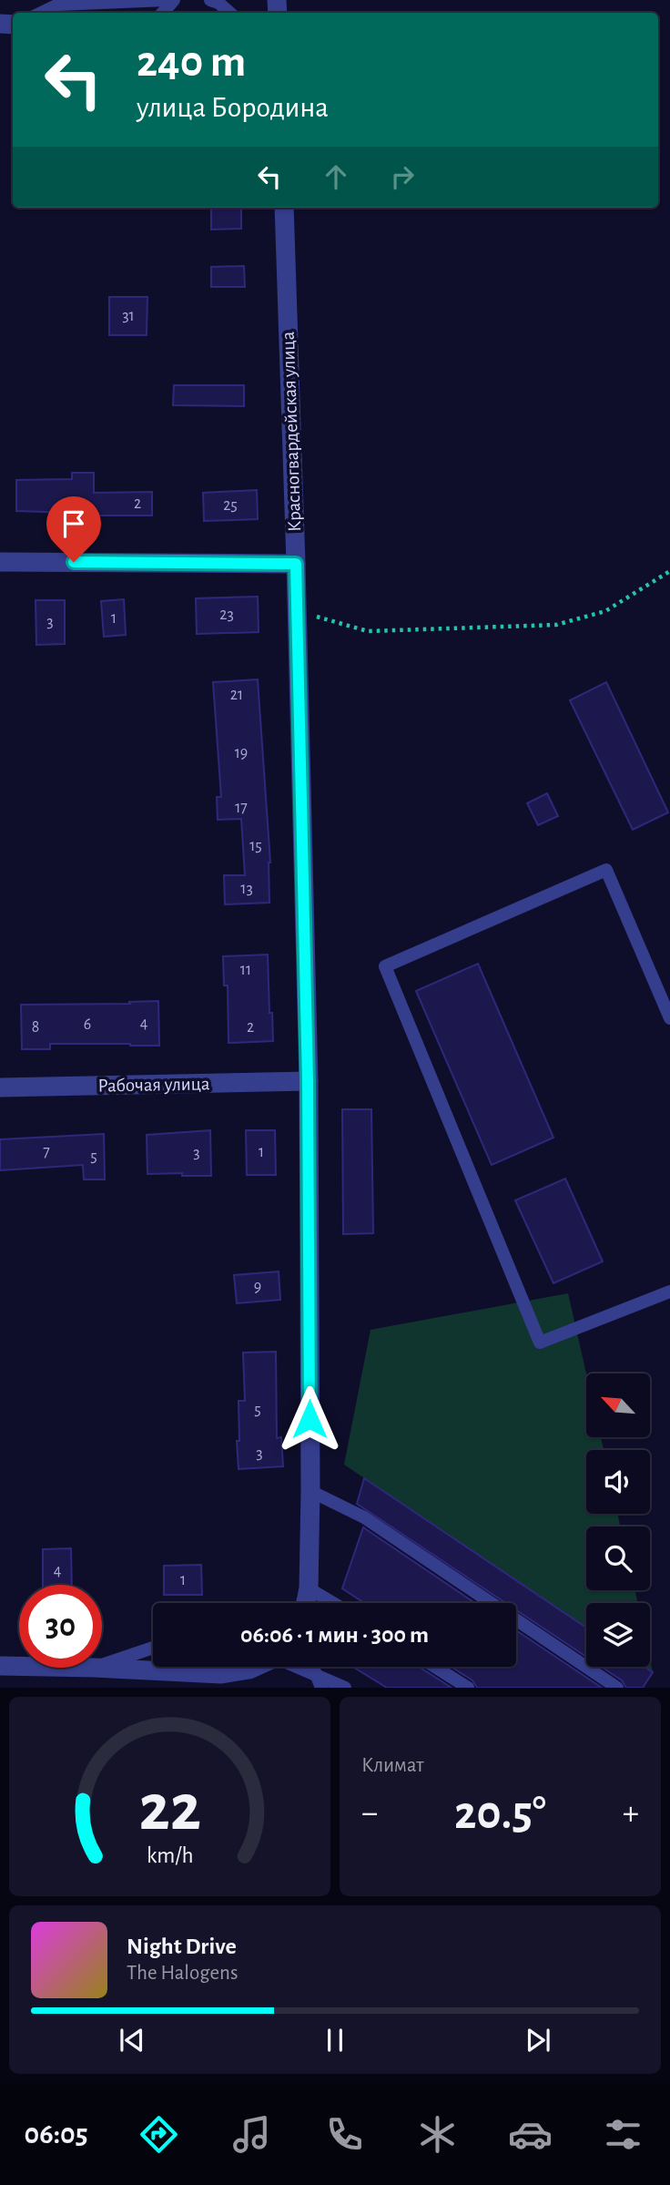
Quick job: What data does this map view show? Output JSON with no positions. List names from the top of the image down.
{
  "streets": {
    "street": ["Красногвардейская улица", "Рабочая улица"]
  },
  "crossings": [
    ["Красногвардейская улица", "Рабочая улица"]
  ],
  "house_numbers": [
    "31",
    "2",
    "25",
    "23",
    "1",
    "3",
    "21",
    "19",
    "17",
    "15",
    "13",
    "11",
    "4",
    "6",
    "8",
    "2",
    "7",
    "1",
    "3",
    "5",
    "9",
    "5",
    "3",
    "4",
    "1"
  ],
  "north": "top left",
  "page": {
    "turn": ["240 m", "улица Бородина"],
    "limit": "30",
    "trip": "06:06 · 1 мин · 300 m",
    "tile": "Климат",
    "heat": ["−", "20.5°", "+"],
    "song": ["Night Drive", "The Halogens"],
    "tabs": "06:05",
    "gauge": ["22", "km/h"]
  }
}
